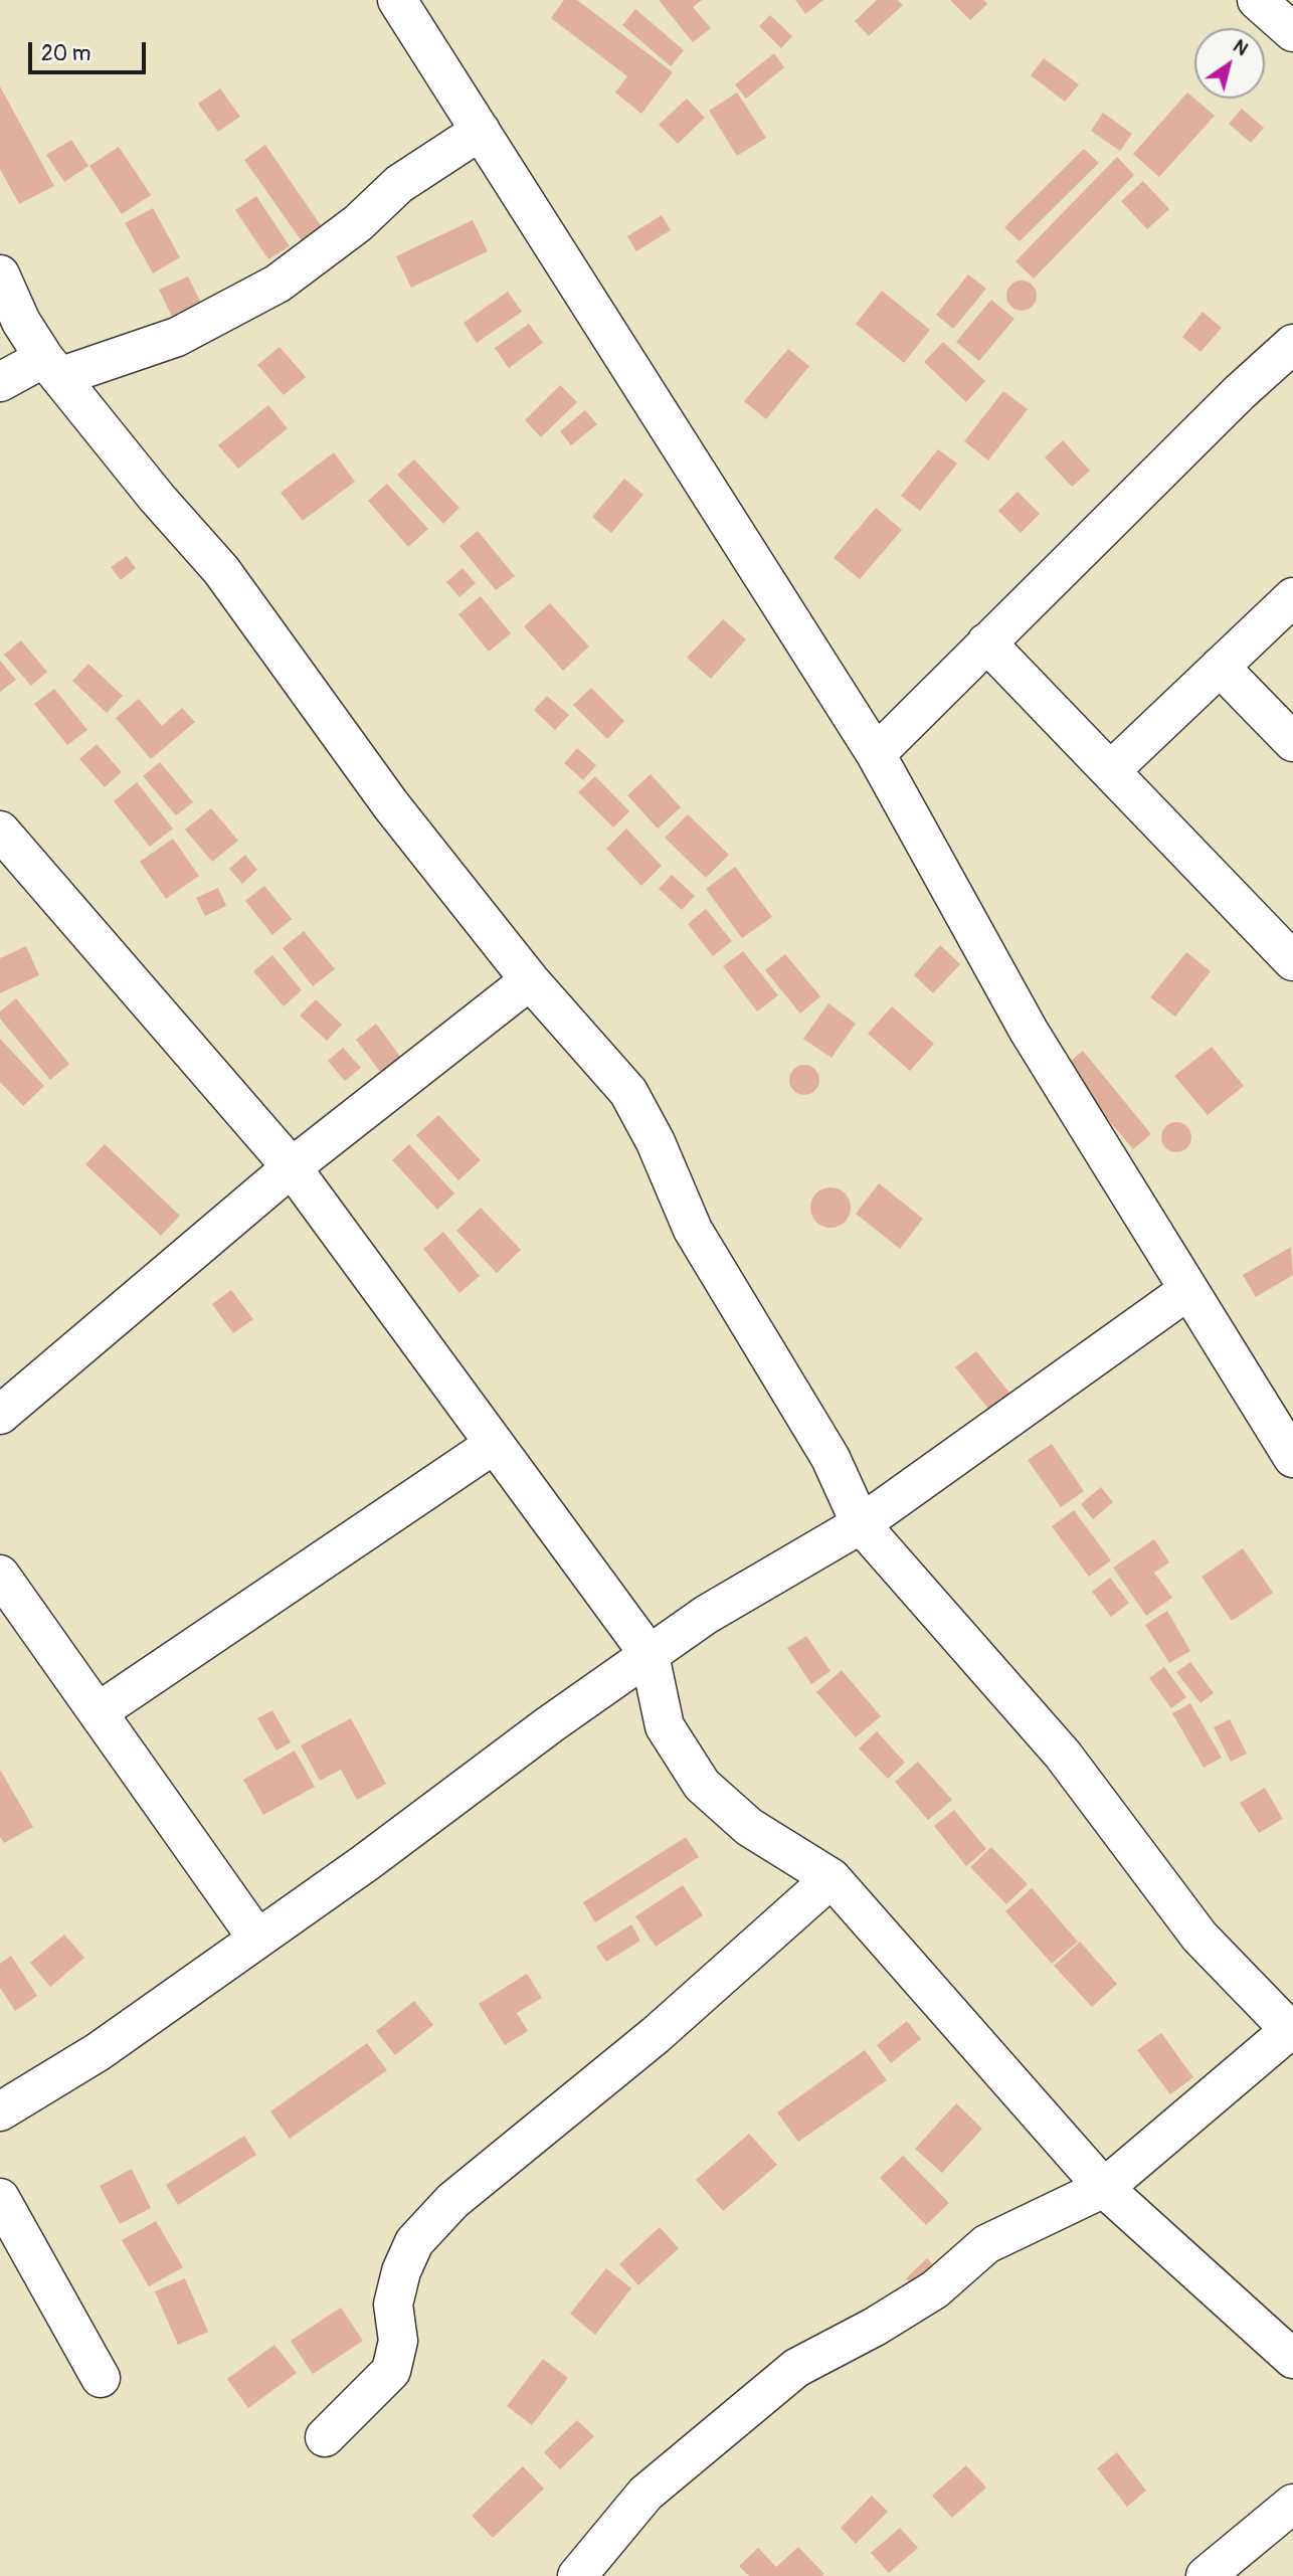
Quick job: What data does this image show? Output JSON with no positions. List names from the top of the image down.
{
  "scale_bar": "20 m",
  "north": "top right"
}
